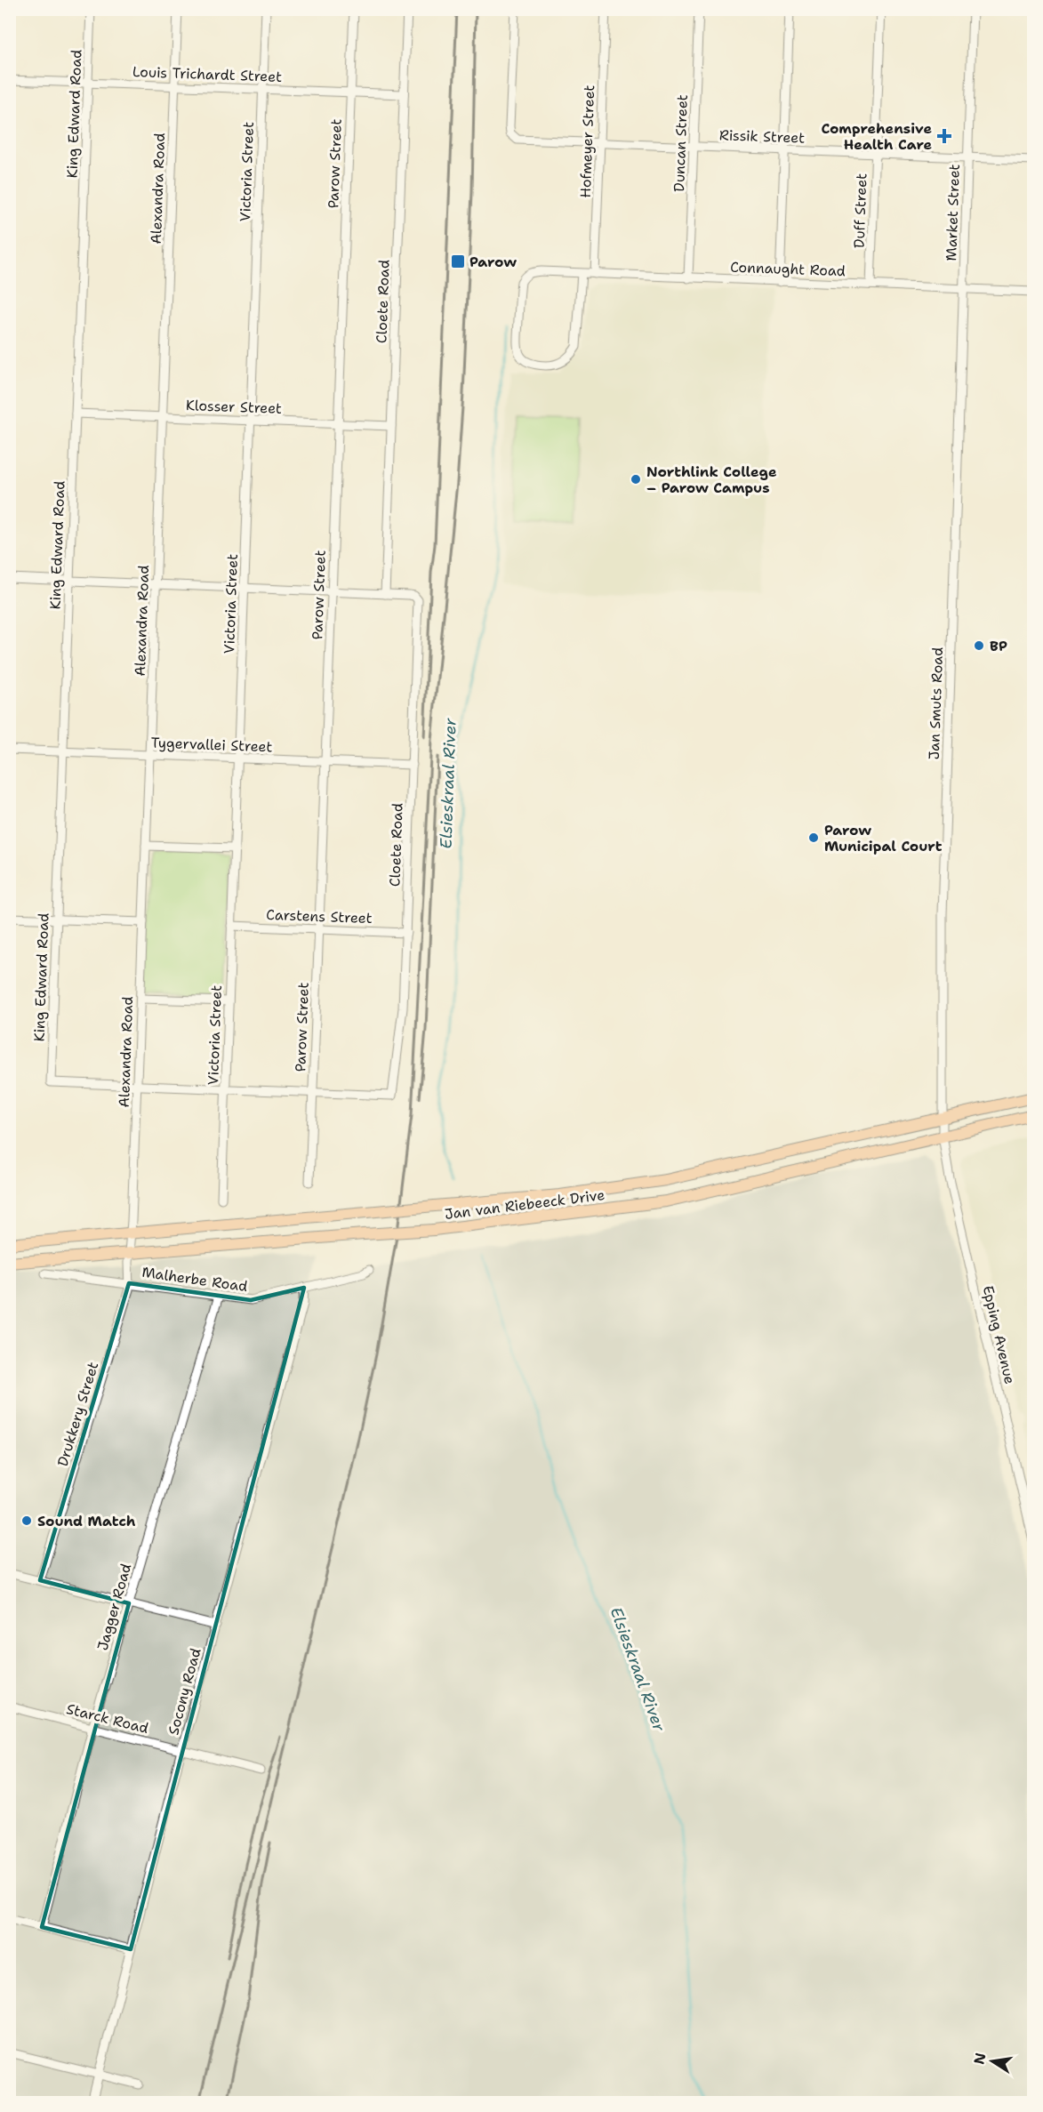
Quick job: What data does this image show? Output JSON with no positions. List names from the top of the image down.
{
  "streets": {
    "main road": ["Jan van Riebeeck Drive"],
    "street": [
      "Louis Trichardt Street",
      "King Edward Road",
      "Rissik Street",
      "Hofmeyer Street",
      "Duncan Street",
      "Parow Street",
      "Victoria Street",
      "Alexandra Road",
      "Duff Street",
      "Market Street",
      "Connaught Road",
      "Cloete Road",
      "Klosser Street",
      "Jan Smuts Road",
      "Tygervallei Street",
      "Carstens Street",
      "Malherbe Road",
      "Epping Avenue",
      "Drukkery Street",
      "Jagger Road",
      "Socony Road",
      "Starck Road"
    ]
  },
  "crossings": [
    ["Louis Trichardt Street", "King Edward Road"],
    ["Louis Trichardt Street", "Parow Street"],
    ["Louis Trichardt Street", "Victoria Street"],
    ["Louis Trichardt Street", "Alexandra Road"],
    ["Louis Trichardt Street", "Cloete Road"],
    ["King Edward Road", "Alexandra Road"],
    ["King Edward Road", "Klosser Street"],
    ["King Edward Road", "Tygervallei Street"],
    ["Rissik Street", "Hofmeyer Street"],
    ["Rissik Street", "Duncan Street"],
    ["Rissik Street", "Duff Street"],
    ["Rissik Street", "Market Street"],
    ["Hofmeyer Street", "Connaught Road"],
    ["Duncan Street", "Connaught Road"],
    ["Parow Street", "Cloete Road"],
    ["Parow Street", "Klosser Street"],
    ["Parow Street", "Tygervallei Street"],
    ["Parow Street", "Carstens Street"],
    ["Victoria Street", "Klosser Street"],
    ["Victoria Street", "Tygervallei Street"],
    ["Victoria Street", "Carstens Street"],
    ["Alexandra Road", "Klosser Street"],
    ["Alexandra Road", "Tygervallei Street"],
    ["Alexandra Road", "Jan van Riebeeck Drive"],
    ["Alexandra Road", "Drukkery Street"],
    ["Duff Street", "Connaught Road"],
    ["Market Street", "Connaught Road"],
    ["Market Street", "Jan Smuts Road"],
    ["Connaught Road", "Jan Smuts Road"],
    ["Cloete Road", "Klosser Street"],
    ["Cloete Road", "Tygervallei Street"],
    ["Cloete Road", "Carstens Street"],
    ["Jan Smuts Road", "Jan van Riebeeck Drive"],
    ["Jan Smuts Road", "Epping Avenue"],
    ["Jan van Riebeeck Drive", "Epping Avenue"],
    ["Jan van Riebeeck Drive", "Drukkery Street"],
    ["Malherbe Road", "Drukkery Street"],
    ["Malherbe Road", "Jagger Road"],
    ["Malherbe Road", "Socony Road"],
    ["Jagger Road", "Starck Road"],
    ["Socony Road", "Starck Road"]
  ],
  "water": ["Elsieskraal River"],
  "places": {
    "health": ["Comprehensive Health Care"],
    "transit": ["Parow"],
    "other": [
      "Northlink College – Parow Campus",
      "BP",
      "Parow Municipal Court",
      "Sound Match"
    ]
  },
  "north": "left"
}
